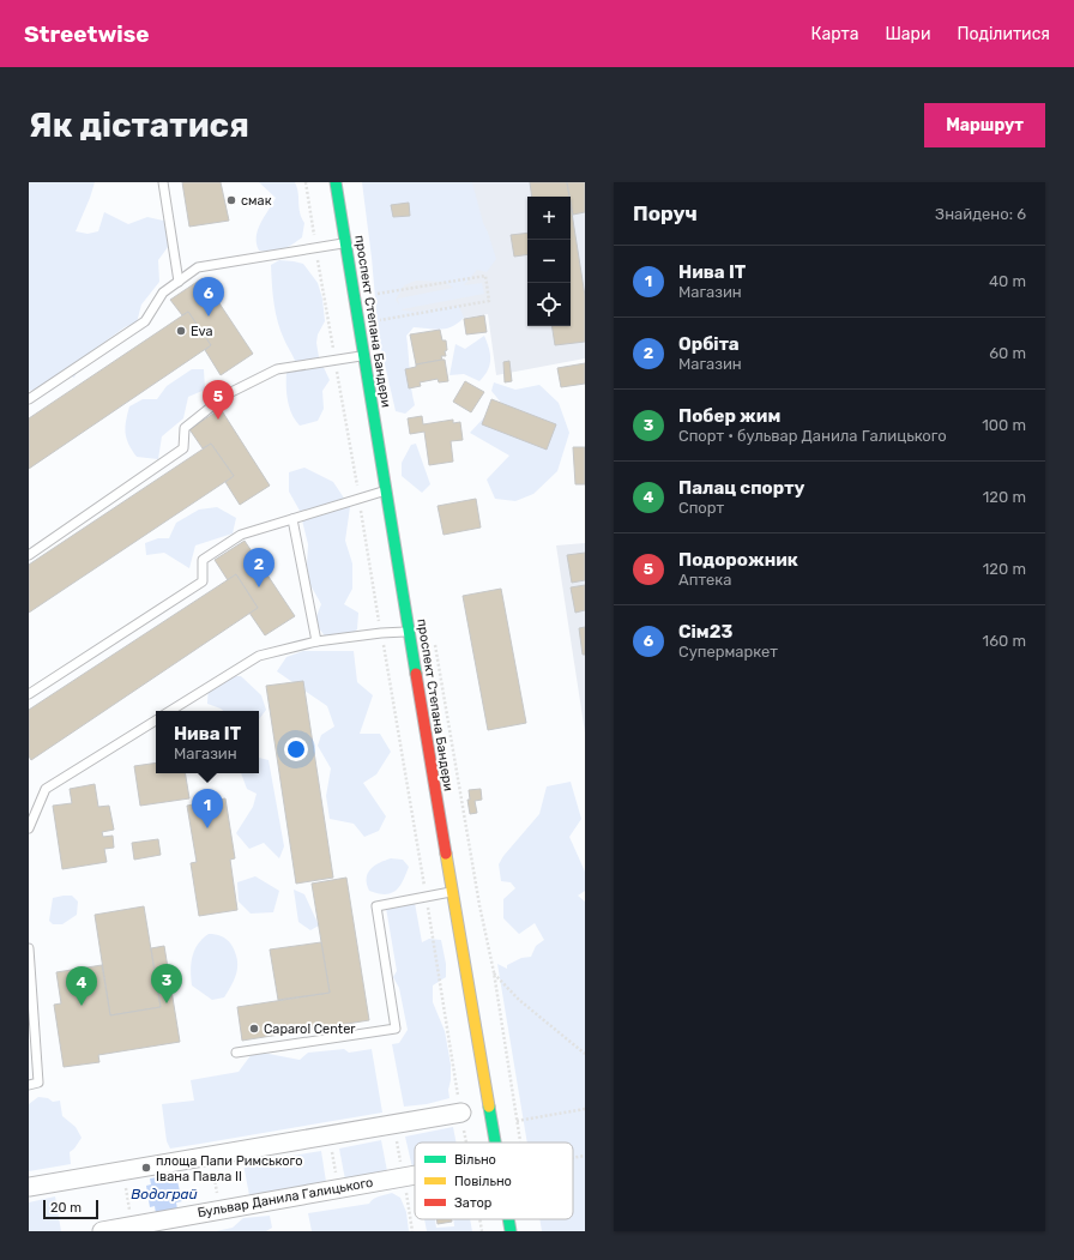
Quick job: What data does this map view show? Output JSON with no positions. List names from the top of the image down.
{
  "streets": {
    "main road": ["проспект Степана Бандери"],
    "street": ["Бульвар Данила Галицького"]
  },
  "water": ["Водограй"],
  "places": [
    "смак",
    "Eva",
    "Caparol Center",
    "площа Папи Римського Івана Павла ІІ"
  ],
  "legend": ["Вільно", "Повільно", "Затор"],
  "scale_bar": "20 m",
  "page": {
    "header": "Streetwise",
    "nav": ["Карта", "Шари", "Поділитися"],
    "buttons": "Маршрут",
    "title": "Як дістатися",
    "heading": ["Поруч", "Знайдено: 6"],
    "map_buttons": ["+", "−"],
    "list": [
      {
        "mark": "1",
        "name": "Нива IT",
        "note": "Магазин",
        "value": "40 m"
      },
      {
        "mark": "2",
        "name": "Орбіта",
        "note": "Магазин",
        "value": "60 m"
      },
      {
        "mark": "3",
        "name": "Побер жим",
        "note": "Спорт · бульвар Данила Галицького",
        "value": "100 m"
      },
      {
        "mark": "4",
        "name": "Палац спорту",
        "note": "Спорт",
        "value": "120 m"
      },
      {
        "mark": "5",
        "name": "Подорожник",
        "note": "Аптека",
        "value": "120 m"
      },
      {
        "mark": "6",
        "name": "Сім23",
        "note": "Супермаркет",
        "value": "160 m"
      }
    ],
    "pins": [
      "6",
      "5",
      "2",
      "1",
      "3",
      "4"
    ],
    "popup": ["Нива IT", "Магазин"],
    "scale": "20 m"
  }
}
